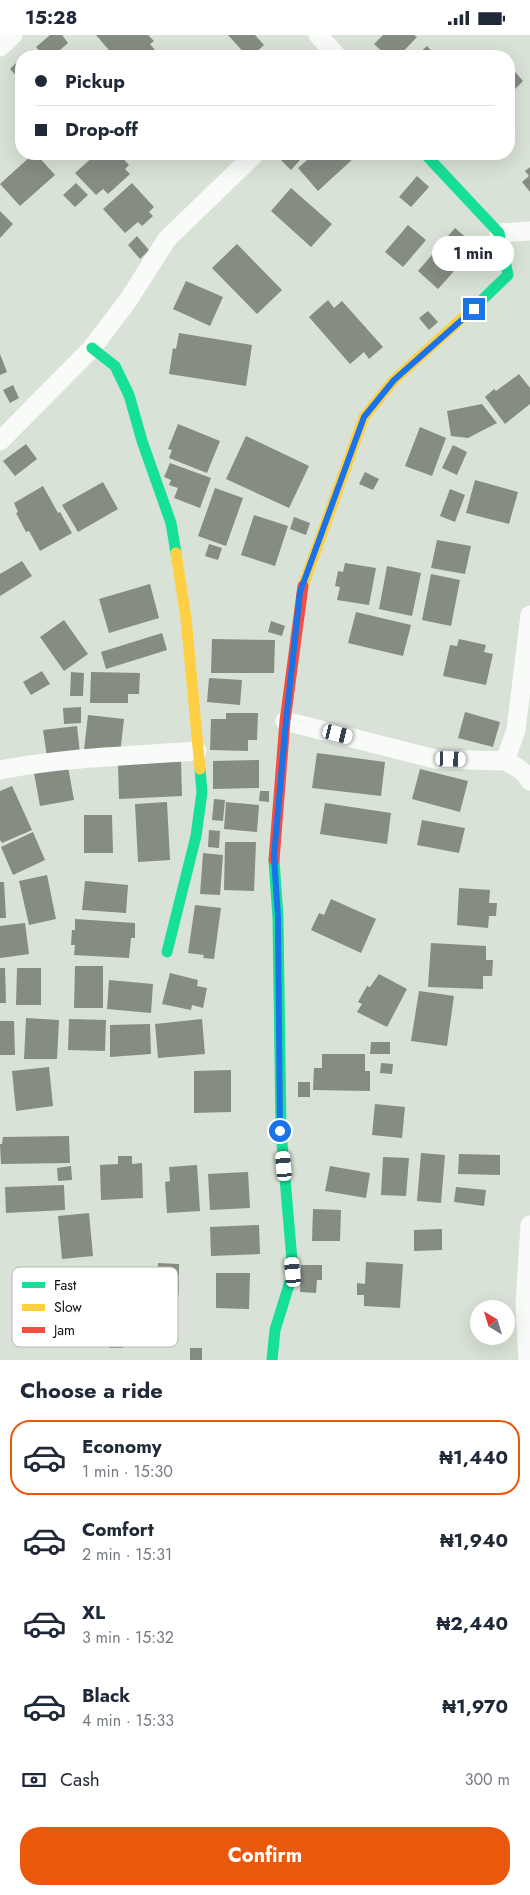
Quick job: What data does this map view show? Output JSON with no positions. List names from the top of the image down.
{
  "legend": ["Fast", "Slow", "Jam"],
  "north": "top left",
  "page": {
    "status": "15:28",
    "banner": ["Pickup", "Drop-off"],
    "bubble": "1 min",
    "heading": "Choose a ride",
    "list": [
      {
        "name": "Economy",
        "note": "1 min · 15:30",
        "value": "₦1,440"
      },
      {
        "name": "Comfort",
        "note": "2 min · 15:31",
        "value": "₦1,940"
      },
      {
        "name": "XL",
        "note": "3 min · 15:32",
        "value": "₦2,440"
      },
      {
        "name": "Black",
        "note": "4 min · 15:33",
        "value": "₦1,970"
      }
    ],
    "pay": ["Cash", "300 m"],
    "buttons": "Confirm"
  }
}
